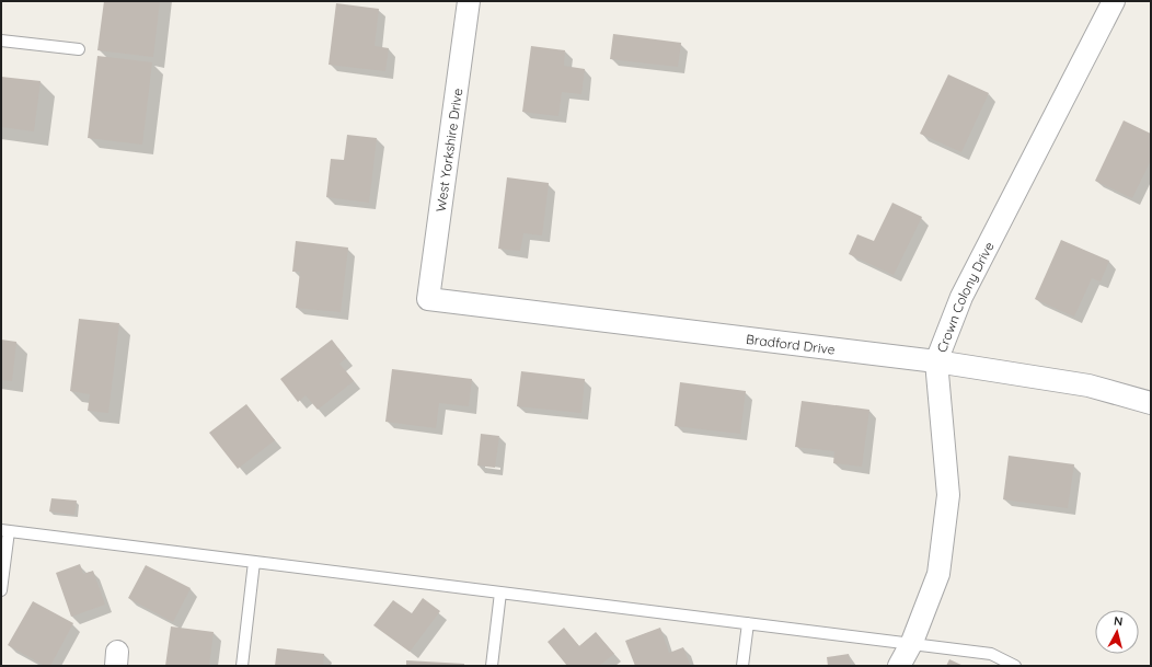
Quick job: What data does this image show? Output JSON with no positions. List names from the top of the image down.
{
  "streets": {
    "street": ["West Yorkshire Drive", "Crown Colony Drive", "Bradford Drive"]
  },
  "crossings": [
    ["West Yorkshire Drive", "Bradford Drive"],
    ["Crown Colony Drive", "Bradford Drive"]
  ],
  "north": "top"
}
